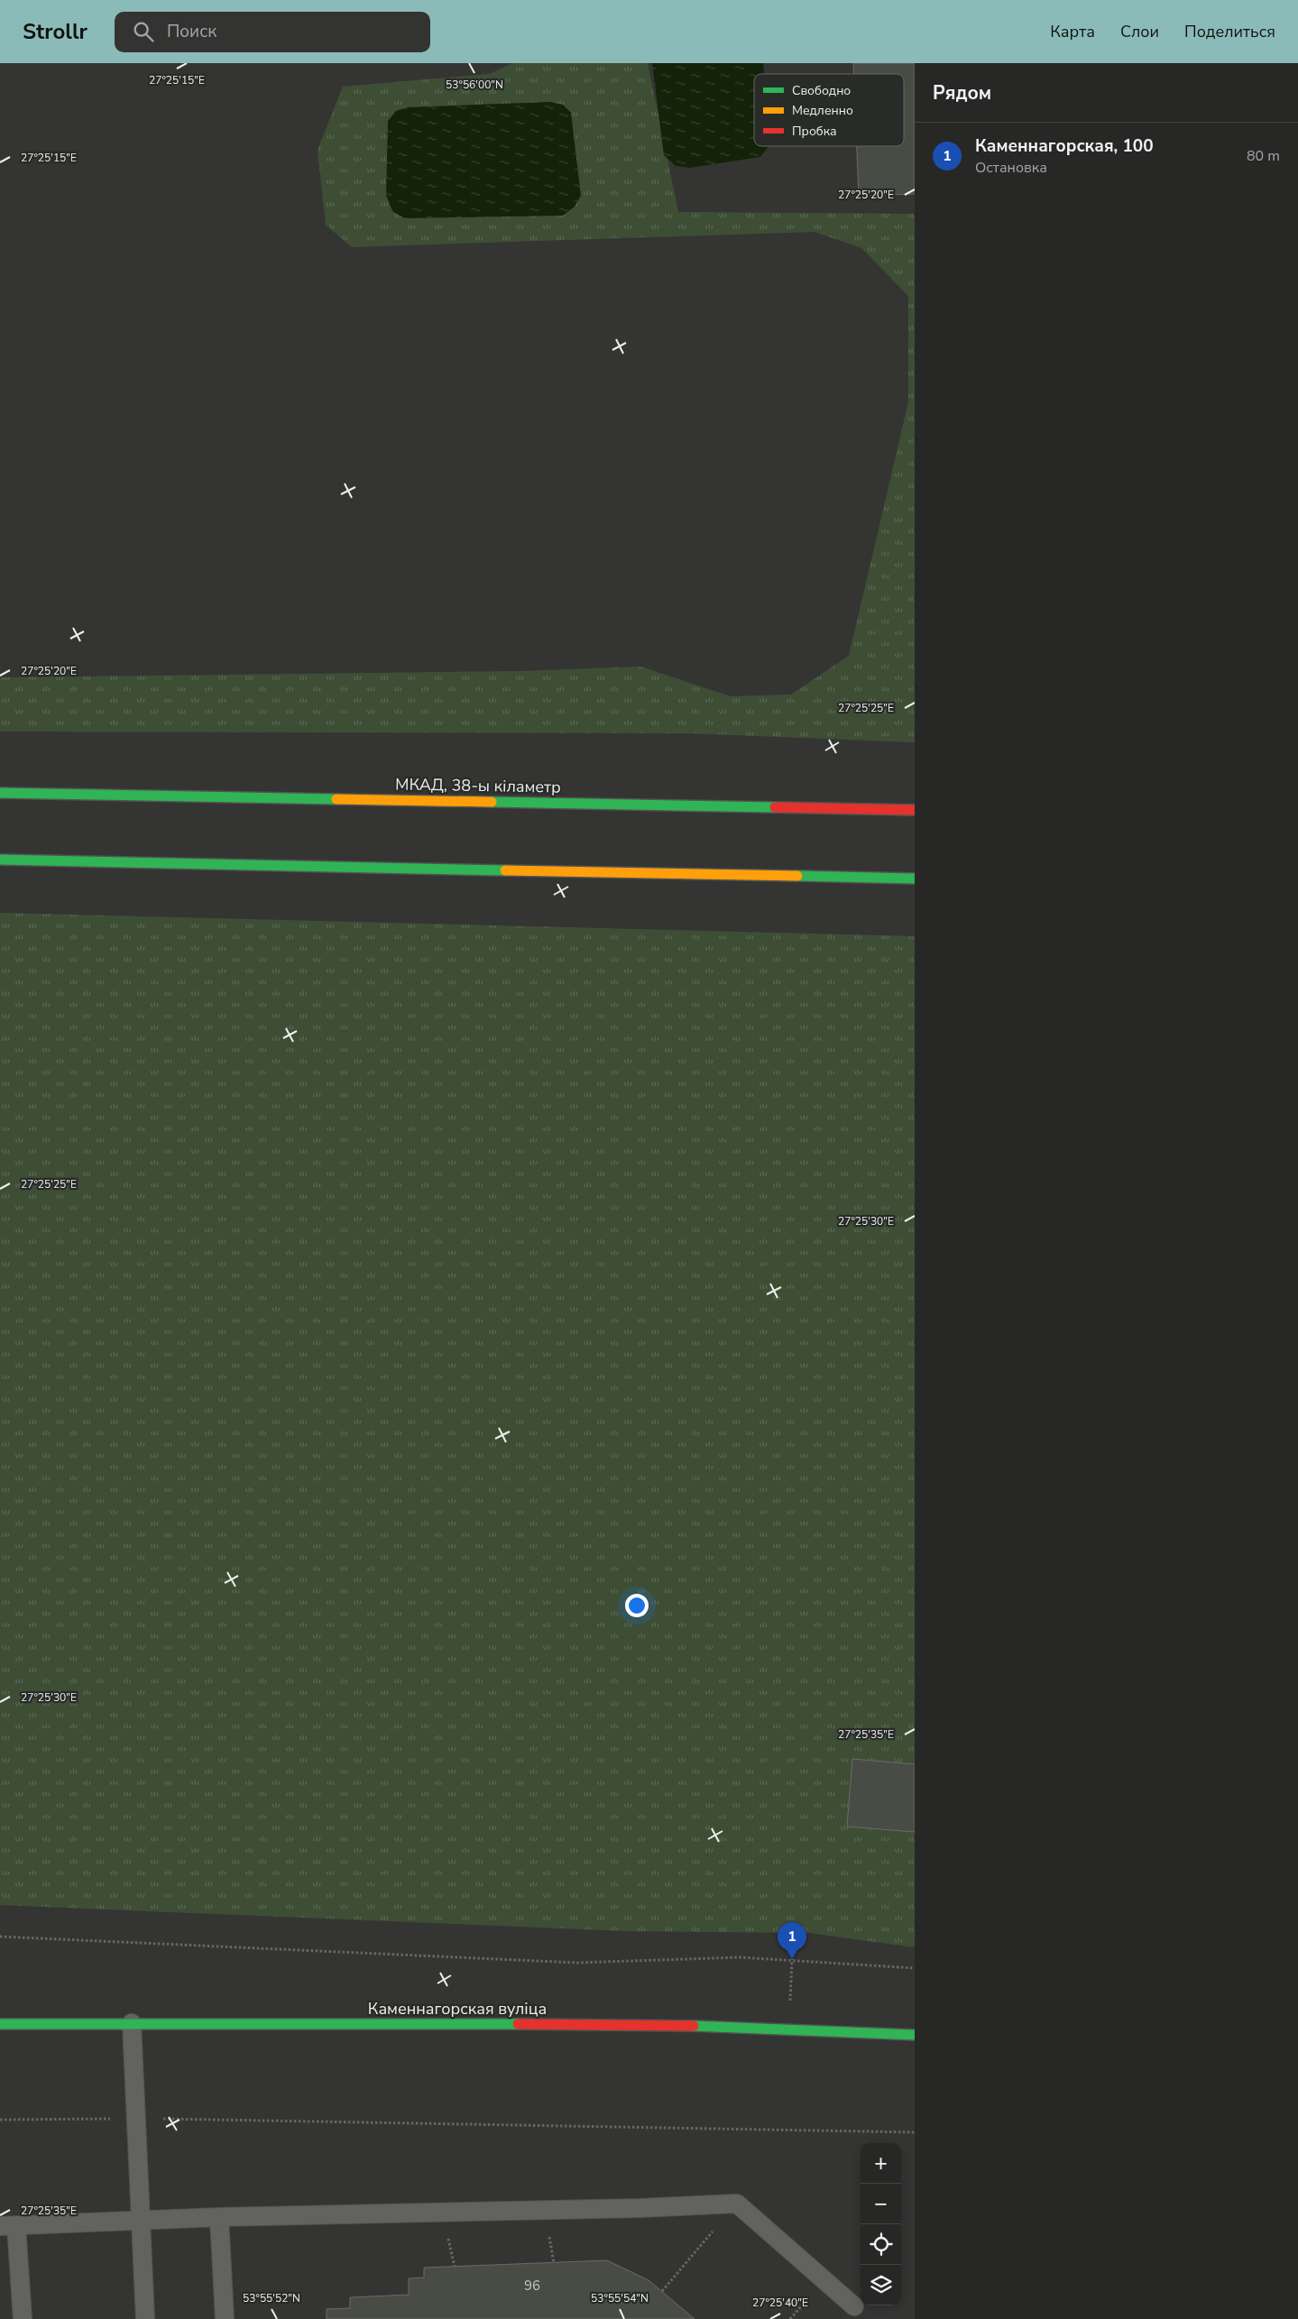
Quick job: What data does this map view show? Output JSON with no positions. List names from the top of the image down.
{
  "streets": {
    "main road": ["МКАД, 38-ы кіламетр", "Каменнагорская вуліца"]
  },
  "house_numbers": ["96"],
  "legend": ["Свободно", "Медленно", "Пробка"],
  "page": {
    "header": "Strollr",
    "search": "Поиск",
    "nav": ["Карта", "Слои", "Поделиться"],
    "heading": "Рядом",
    "list": [
      {
        "mark": "1",
        "name": "Каменнагорская, 100",
        "note": "Остановка",
        "value": "80 m"
      }
    ],
    "pins": "1",
    "map_buttons": ["+", "−"]
  },
  "coordinates": [
    "27°25'15\"E",
    "53°56'00\"N",
    "27°25'20\"E",
    "27°25'25\"E",
    "27°25'30\"E",
    "27°25'35\"E",
    "53°55'52\"N",
    "53°55'54\"N",
    "27°25'40\"E"
  ]
}
